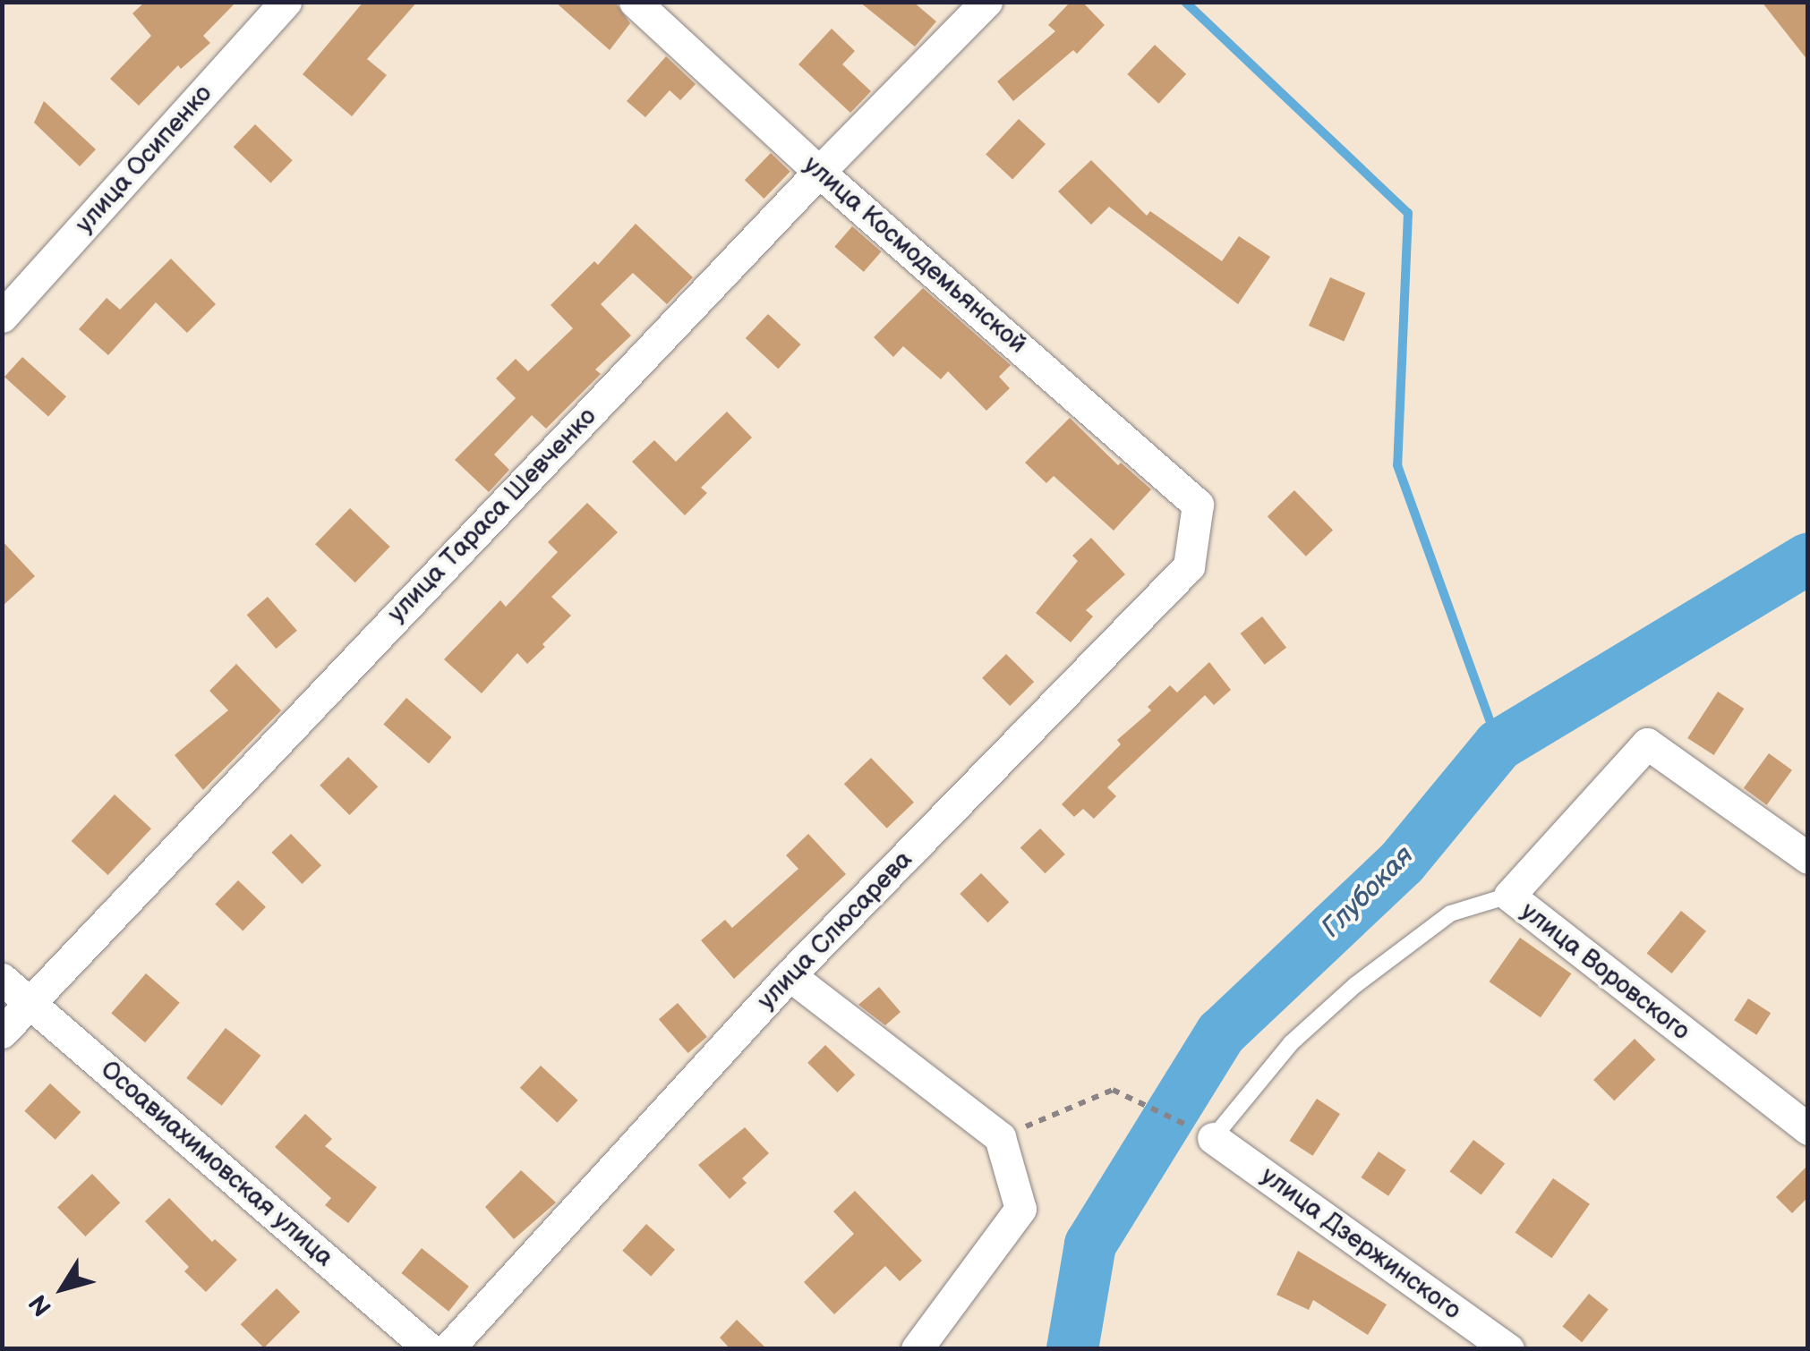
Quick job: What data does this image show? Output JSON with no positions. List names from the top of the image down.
{
  "streets": {
    "street": [
      "улица Осипенко",
      "улица Космодемьянской",
      "улица Тараса Шевченко",
      "улица Слюсарева",
      "улица Воровского",
      "Осоавиахимовская улица",
      "улица Дзержинского"
    ]
  },
  "crossings": [
    ["улица Космодемьянской", "улица Тараса Шевченко"],
    ["улица Космодемьянской", "улица Слюсарева"],
    ["улица Тараса Шевченко", "Осоавиахимовская улица"]
  ],
  "water": ["Глубокая"],
  "north": "bottom left"
}
